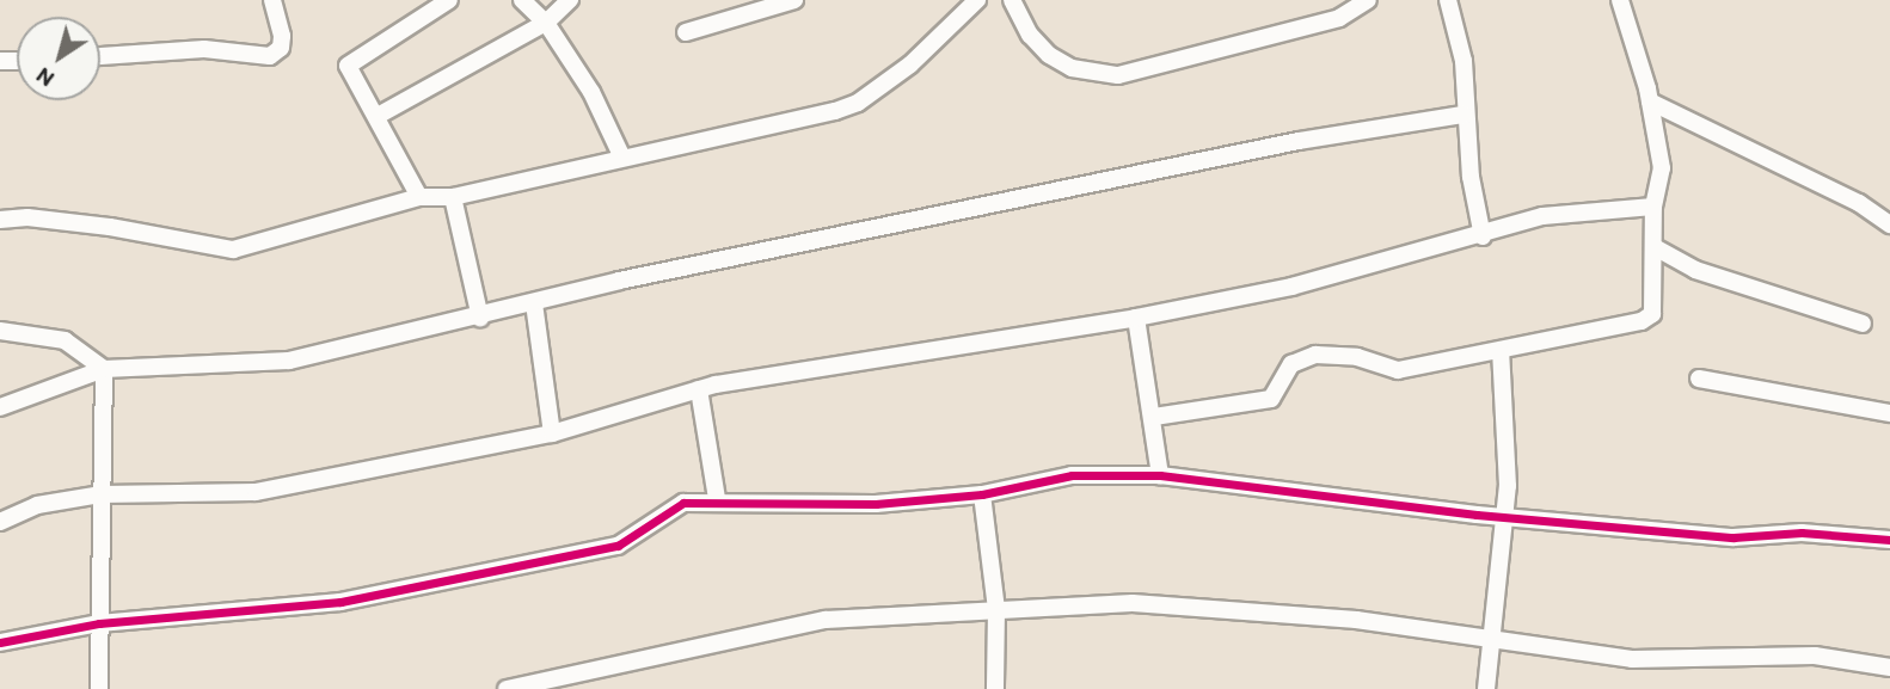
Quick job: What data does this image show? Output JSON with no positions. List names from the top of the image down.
{
  "north": "bottom left"
}
